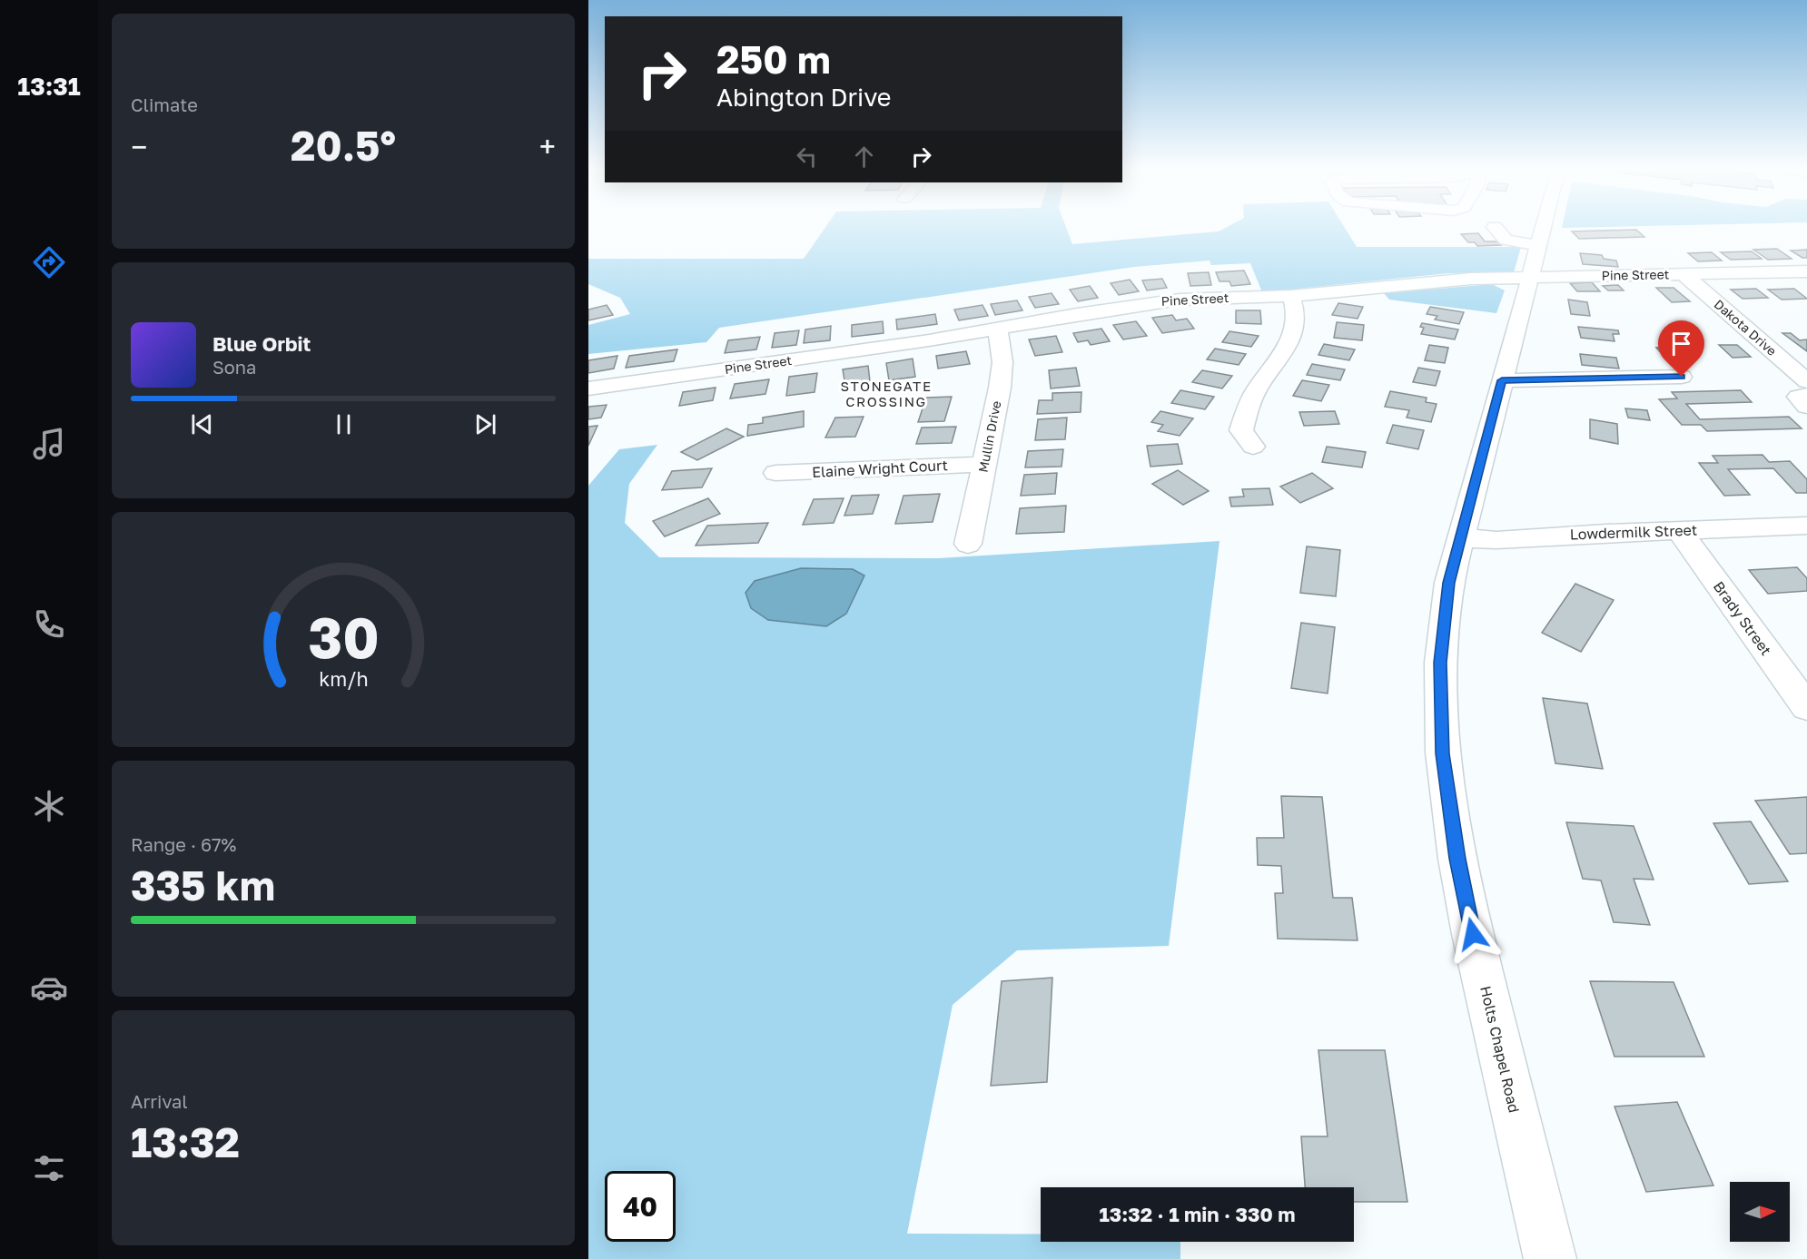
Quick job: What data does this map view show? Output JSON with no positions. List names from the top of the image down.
{
  "streets": {
    "street": [
      "Pine Street",
      "Dakota Drive",
      "Mullin Drive",
      "Elaine Wright Court",
      "Lowdermilk Street",
      "Brady Street",
      "Holts Chapel Road"
    ]
  },
  "crossings": [
    ["Pine Street", "Dakota Drive"],
    ["Pine Street", "Mullin Drive"],
    ["Pine Street", "Holts Chapel Road"],
    ["Mullin Drive", "Elaine Wright Court"],
    ["Lowdermilk Street", "Brady Street"],
    ["Lowdermilk Street", "Holts Chapel Road"]
  ],
  "districts": ["STONEGATE CROSSING"],
  "north": "right",
  "page": {
    "tabs": "13:31",
    "tile": [
      "Climate",
      ["Range · 67%", "335 km"],
      ["Arrival", "13:32"]
    ],
    "turn": ["250 m", "Abington Drive"],
    "heat": ["−", "20.5°", "+"],
    "song": ["Blue Orbit", "Sona"],
    "limit": "40",
    "trip": "13:32 · 1 min · 330 m",
    "gauge": ["30", "km/h"]
  }
}
